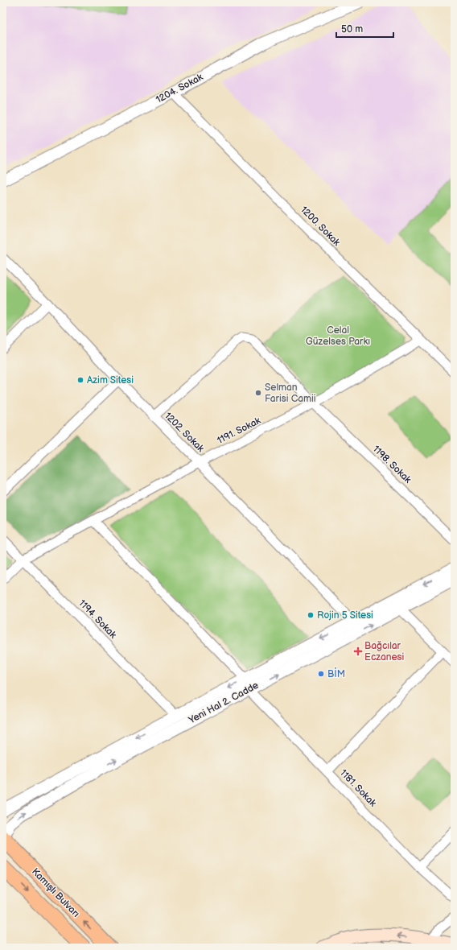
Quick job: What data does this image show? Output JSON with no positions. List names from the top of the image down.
{
  "streets": {
    "highway": ["Kamışlı Bulvarı"],
    "street": [
      "1204. Sokak",
      "1200. Sokak",
      "1191. Sokak",
      "1202. Sokak",
      "1198. Sokak",
      "1194. Sokak",
      "Yeni Hal 2. Cadde",
      "1181. Sokak"
    ]
  },
  "crossings": [
    ["1204. Sokak", "1200. Sokak"],
    ["1200. Sokak", "1191. Sokak"],
    ["1191. Sokak", "1202. Sokak"],
    ["1191. Sokak", "1198. Sokak"],
    ["1191. Sokak", "1194. Sokak"],
    ["1202. Sokak", "1198. Sokak"],
    ["Yeni Hal 2. Cadde", "1181. Sokak"],
    ["Yeni Hal 2. Cadde", "Kamışlı Bulvarı"]
  ],
  "parks": ["Celal Güzelses Parkı"],
  "places": {
    "other": [
      "Azim Sitesi",
      "Selman Farisi Camii",
      "Rojin 5 Sitesi",
      "BİM"
    ],
    "health": ["Bağcılar Eczanesi"]
  },
  "scale_bar": "50 m"
}
